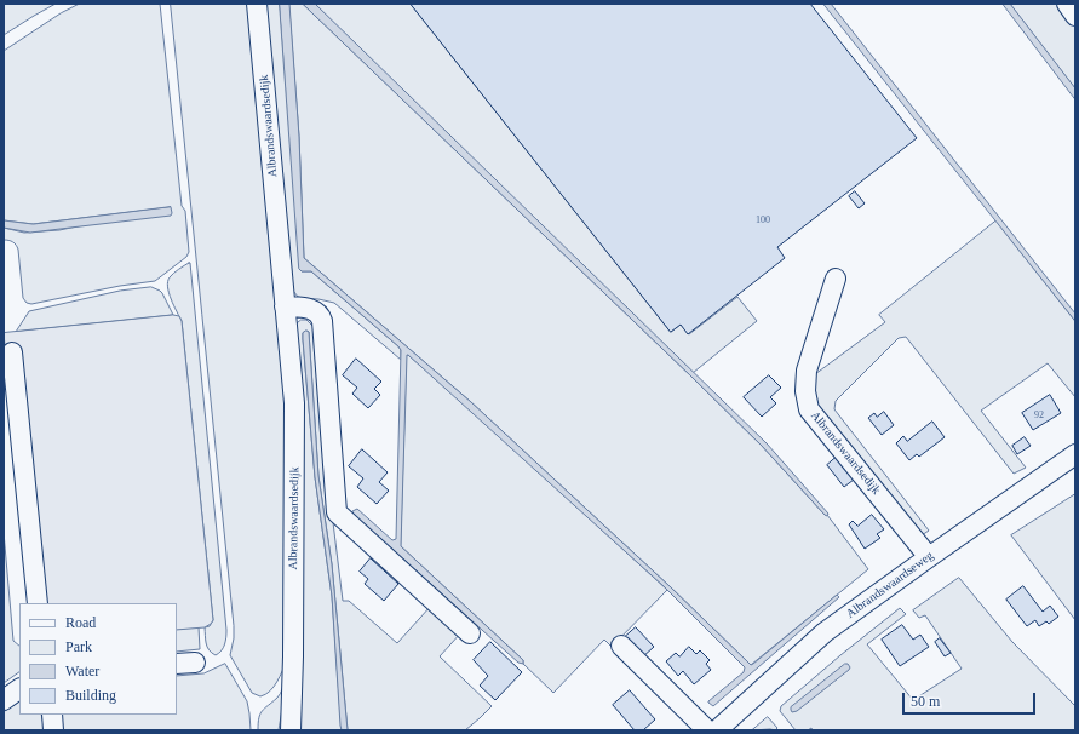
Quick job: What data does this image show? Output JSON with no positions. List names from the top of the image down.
{
  "streets": {
    "street": ["Albrandswaardsedijk", "Albrandswaardseweg"]
  },
  "crossings": [
    ["Albrandswaardsedijk", "Albrandswaardseweg"]
  ],
  "house_numbers": ["100", "92"],
  "legend": [
    "Road",
    "Park",
    "Water",
    "Building"
  ],
  "scale_bar": "50 m"
}
